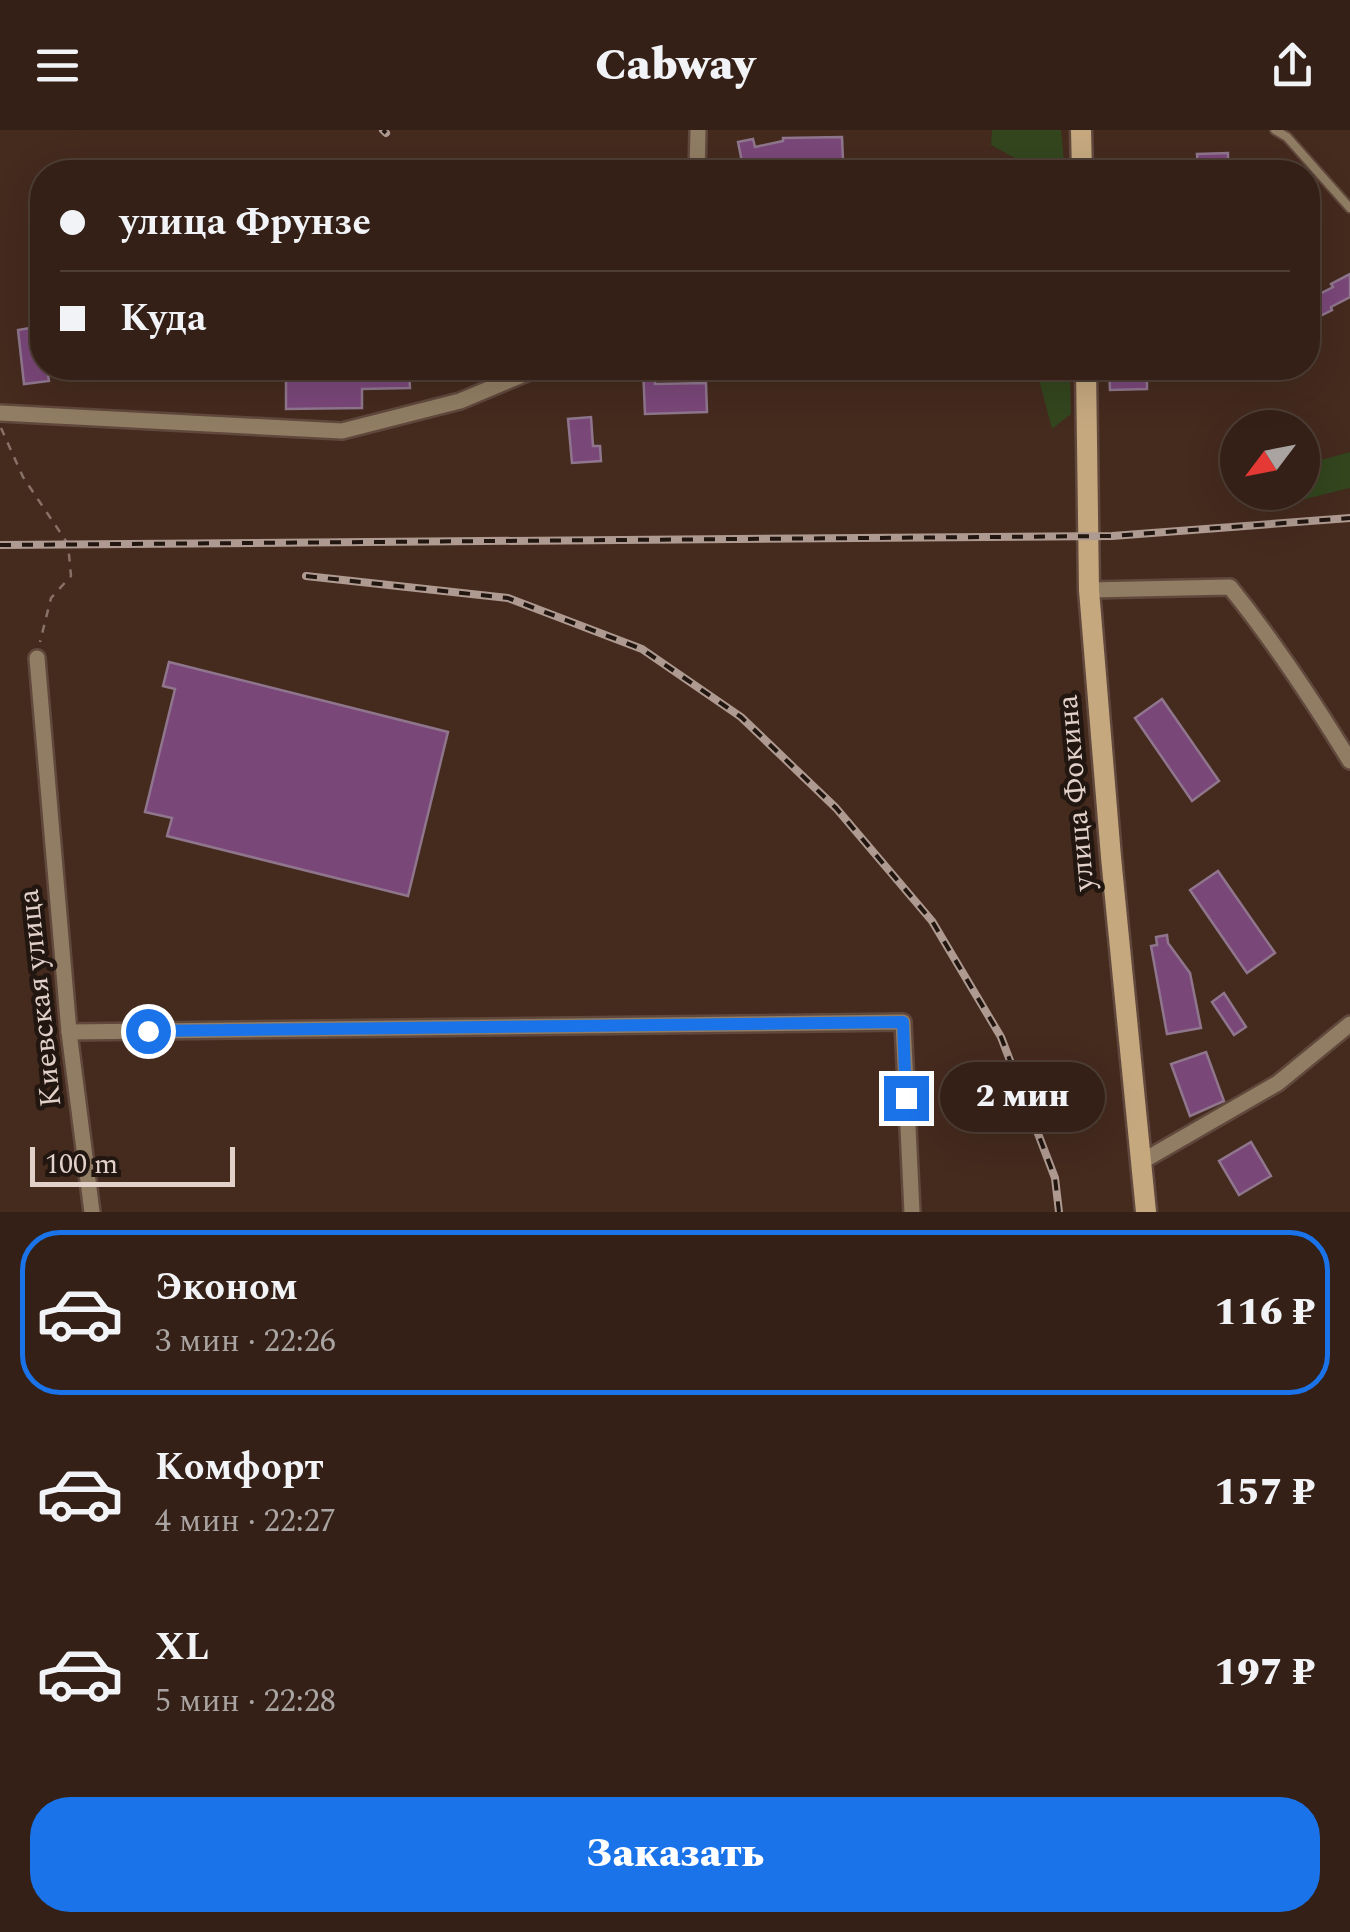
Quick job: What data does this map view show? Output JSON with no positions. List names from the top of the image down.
{
  "streets": {
    "main road": ["улица Фокина"],
    "street": ["Киевская улица"]
  },
  "scale_bar": "100 m",
  "north": "bottom left",
  "page": {
    "header": "Cabway",
    "banner": ["улица Фрунзе", "Куда"],
    "bubble": "2 мин",
    "scale": "100 m",
    "list": [
      {
        "name": "Эконом",
        "note": "3 мин · 22:26",
        "value": "116 ₽"
      },
      {
        "name": "Комфорт",
        "note": "4 мин · 22:27",
        "value": "157 ₽"
      },
      {
        "name": "XL",
        "note": "5 мин · 22:28",
        "value": "197 ₽"
      }
    ],
    "buttons": "Заказать"
  }
}
